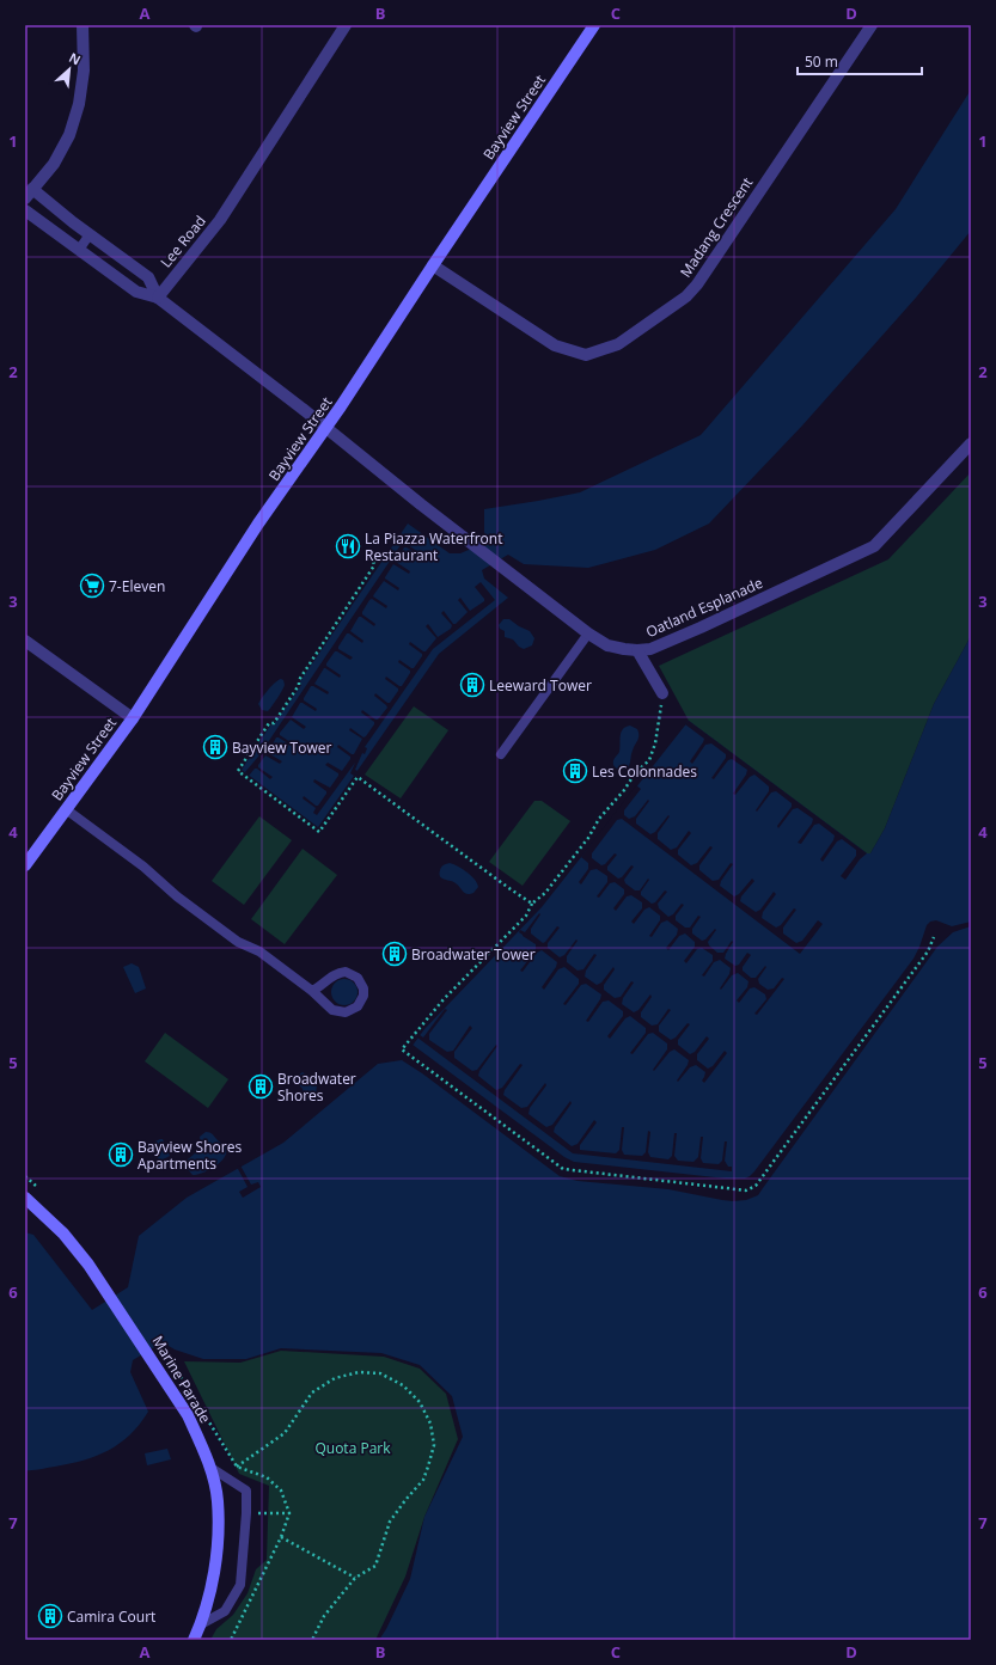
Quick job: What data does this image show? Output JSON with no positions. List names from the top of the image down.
{
  "streets": {
    "main road": ["Bayview Street", "Marine Parade"],
    "street": ["Madang Crescent", "Lee Road", "Oatland Esplanade"]
  },
  "crossings": [
    ["Bayview Street", "Madang Crescent"],
    ["Bayview Street", "Oatland Esplanade"]
  ],
  "parks": ["Quota Park"],
  "places": {
    "restaurant": ["La Piazza Waterfront Restaurant"],
    "supermarket": ["7-Eleven"],
    "building": [
      "Leeward Tower",
      "Bayview Tower",
      "Les Colonnades",
      "Broadwater Tower",
      "Broadwater Shores",
      "Bayview Shores Apartments",
      "Camira Court"
    ]
  },
  "scale_bar": "50 m",
  "north": "top right",
  "grid": {
    "columns": [
      "A",
      "B",
      "C",
      "D"
    ],
    "rows": [
      "1",
      "2",
      "3",
      "4",
      "5",
      "6",
      "7"
    ]
  }
}
